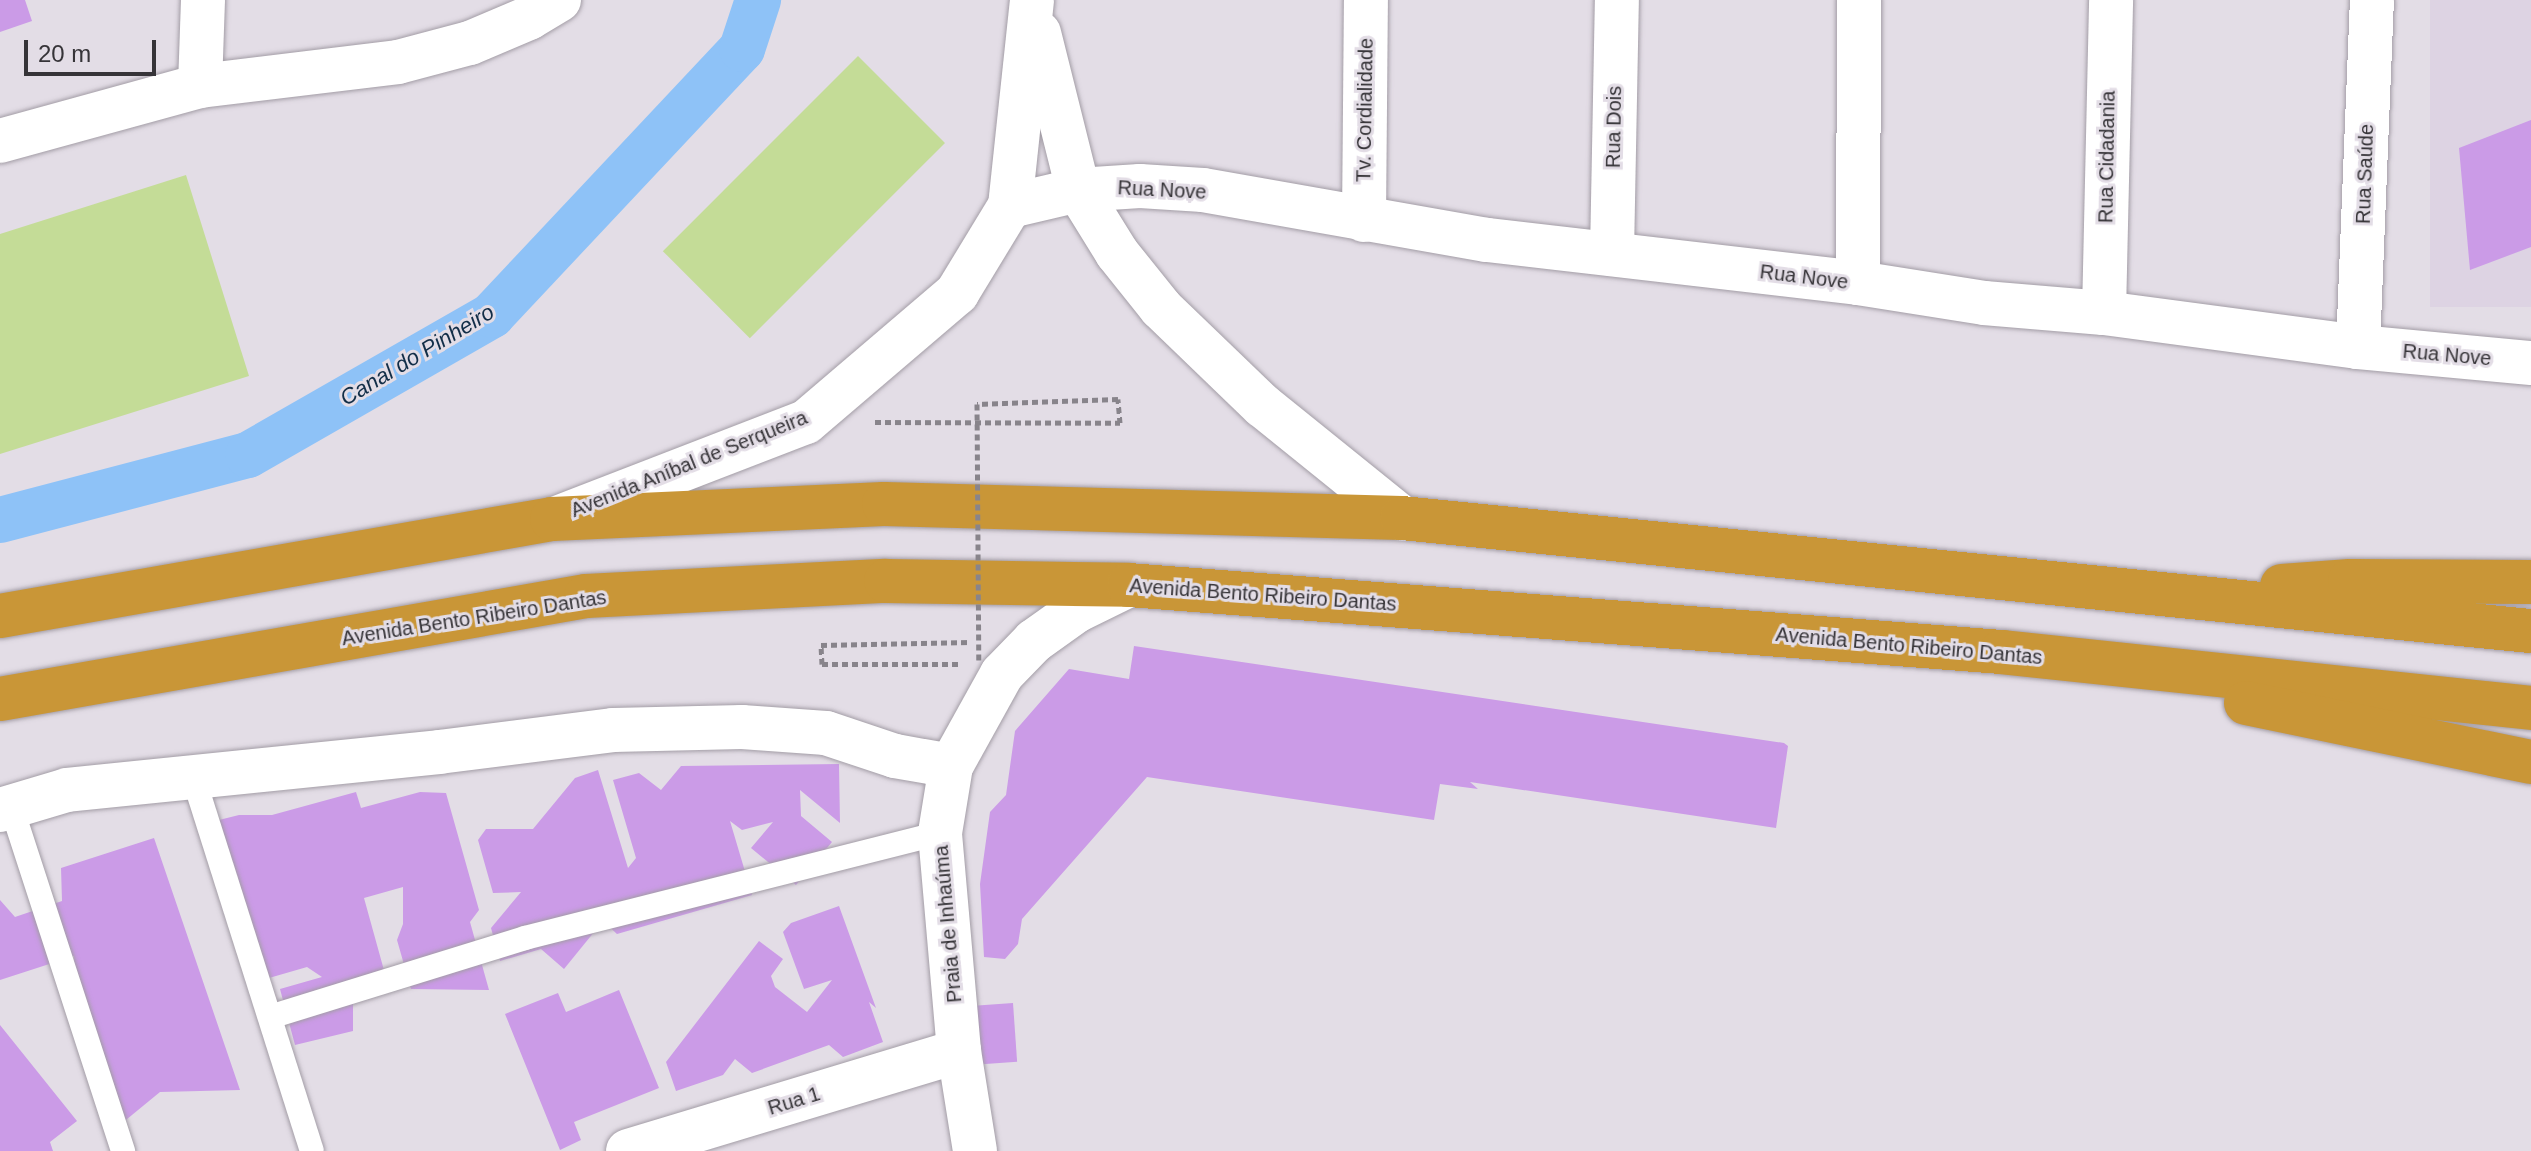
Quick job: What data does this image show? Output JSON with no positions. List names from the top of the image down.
{
  "streets": {
    "highway": ["Avenida Bento Ribeiro Dantas"],
    "street": [
      "Tv. Cordialidade",
      "Rua Dois",
      "Rua Cidadania",
      "Rua Saúde",
      "Rua Nove",
      "Avenida Aníbal de Serqueira",
      "Praia de Inhaúma",
      "Rua 1"
    ]
  },
  "crossings": [
    ["Tv. Cordialidade", "Rua Nove"],
    ["Rua Dois", "Rua Nove"],
    ["Rua Cidadania", "Rua Nove"],
    ["Rua Saúde", "Rua Nove"],
    ["Rua Nove", "Avenida Aníbal de Serqueira"],
    ["Avenida Bento Ribeiro Dantas", "Praia de Inhaúma"],
    ["Praia de Inhaúma", "Rua 1"]
  ],
  "water": ["Canal do Pinheiro"],
  "scale_bar": "20 m"
}
